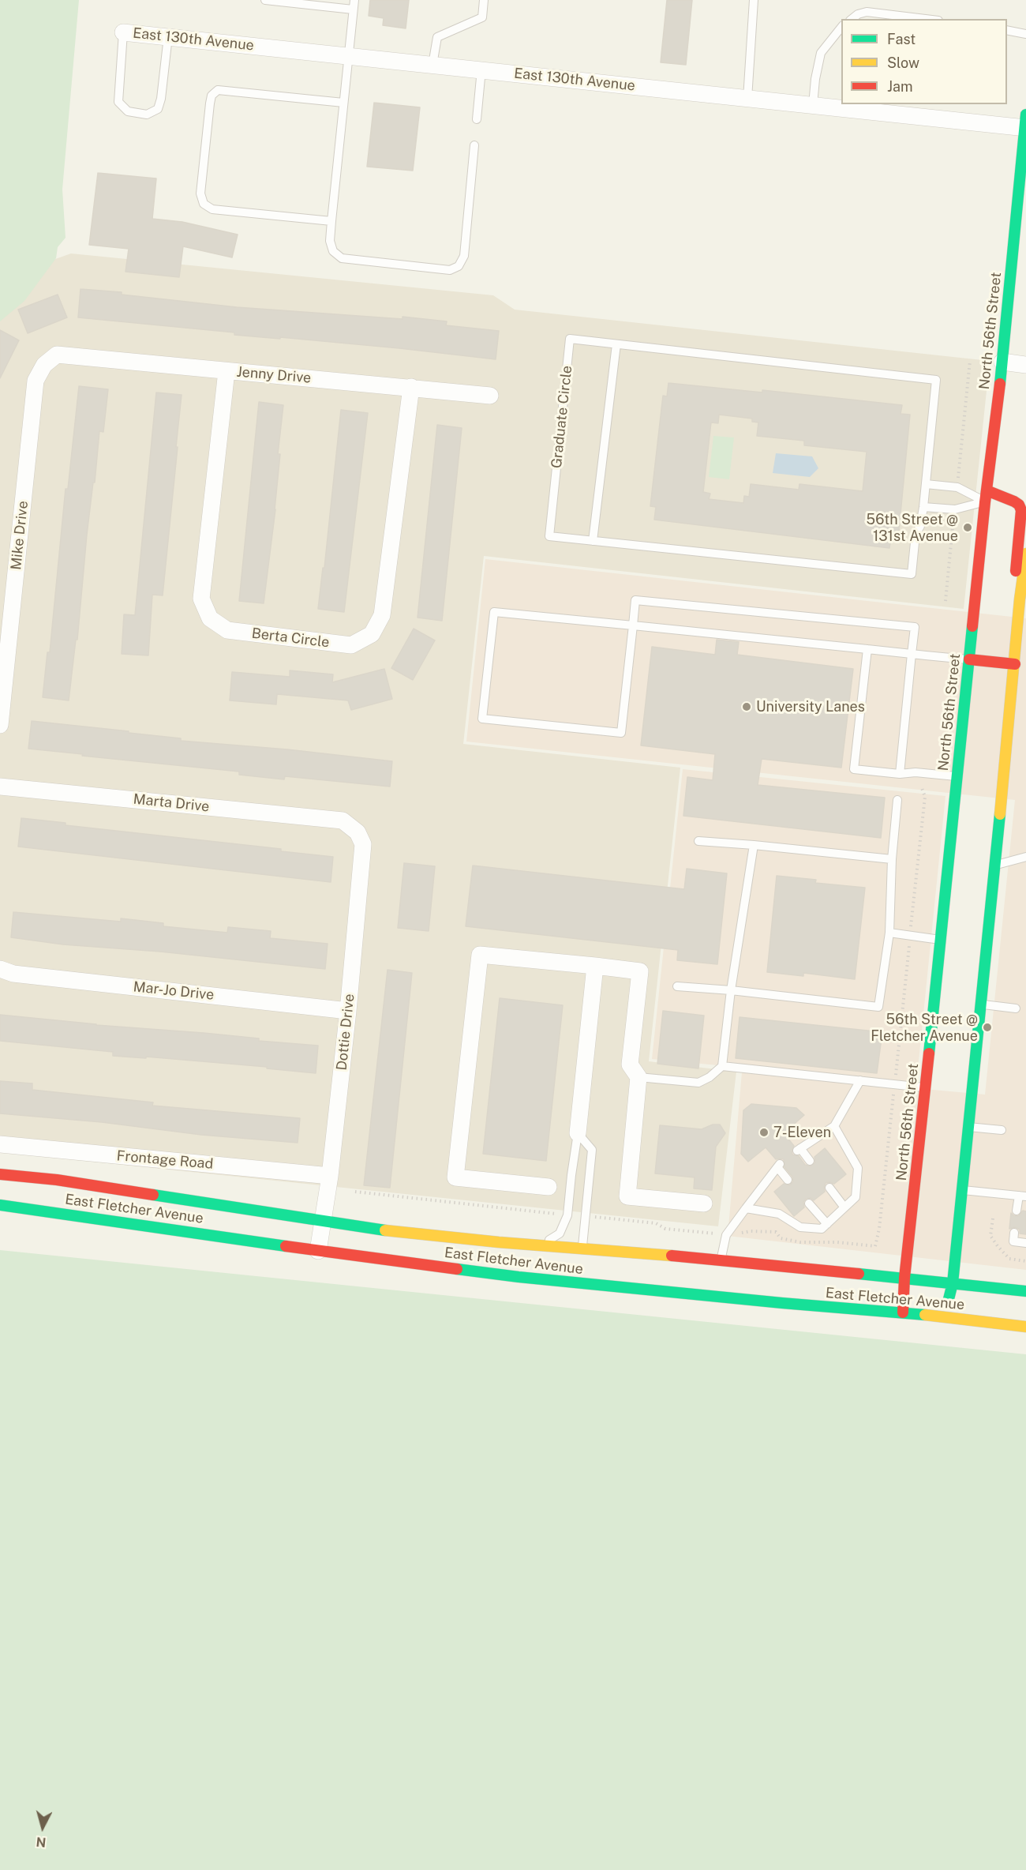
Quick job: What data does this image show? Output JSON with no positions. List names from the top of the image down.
{
  "streets": {
    "main road": ["North 56th Street", "East Fletcher Avenue"],
    "street": [
      "East 130th Avenue",
      "Jenny Drive",
      "Mike Drive",
      "Berta Circle",
      "Marta Drive",
      "Mar-Jo Drive",
      "Dottie Drive",
      "Frontage Road"
    ],
    "lane": ["Graduate Circle"]
  },
  "crossings": [
    ["East 130th Avenue", "North 56th Street"],
    ["North 56th Street", "East Fletcher Avenue"],
    ["Jenny Drive", "Mike Drive"],
    ["Jenny Drive", "Berta Circle"],
    ["Marta Drive", "Dottie Drive"],
    ["Mar-Jo Drive", "Dottie Drive"],
    ["Dottie Drive", "Frontage Road"],
    ["Dottie Drive", "East Fletcher Avenue"]
  ],
  "places": [
    "56th Street @ 131st Avenue",
    "University Lanes",
    "56th Street @ Fletcher Avenue",
    "7-Eleven"
  ],
  "legend": ["Fast", "Slow", "Jam"],
  "north": "bottom"
}
